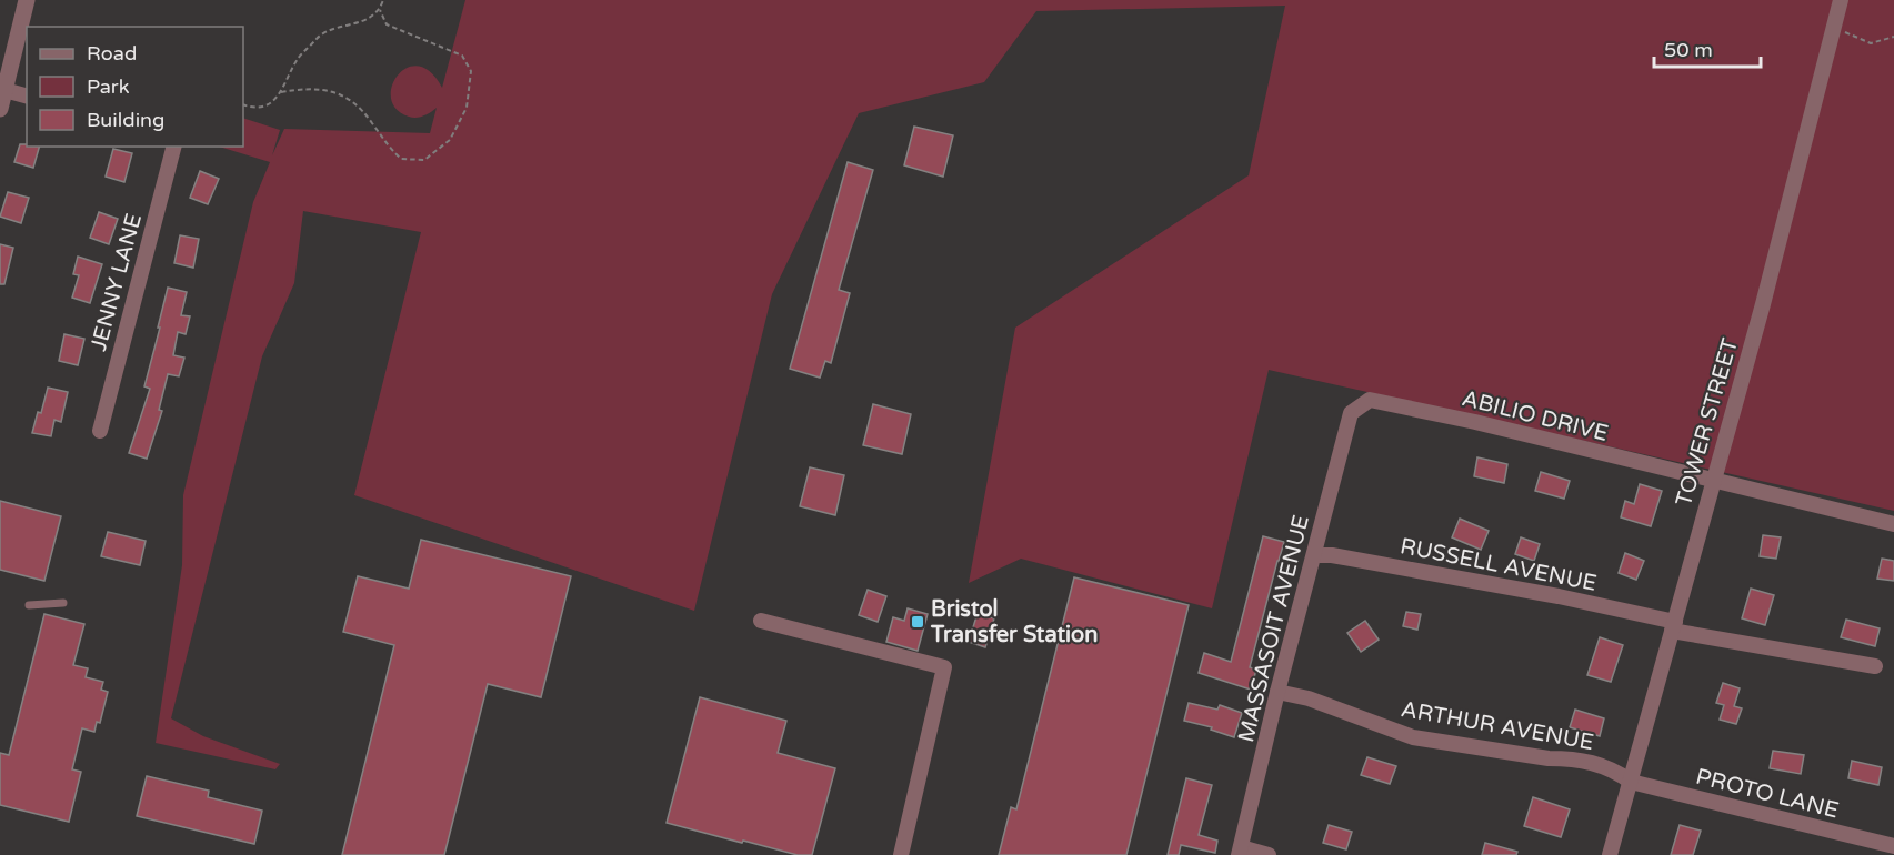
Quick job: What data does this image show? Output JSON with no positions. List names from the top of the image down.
{
  "streets": {
    "street": [
      "JENNY LANE",
      "ABILIO DRIVE",
      "TOWER STREET",
      "RUSSELL AVENUE",
      "MASSASOIT AVENUE",
      "ARTHUR AVENUE",
      "PROTO LANE"
    ]
  },
  "crossings": [
    ["ABILIO DRIVE", "TOWER STREET"],
    ["ABILIO DRIVE", "MASSASOIT AVENUE"],
    ["TOWER STREET", "RUSSELL AVENUE"],
    ["TOWER STREET", "ARTHUR AVENUE"],
    ["TOWER STREET", "PROTO LANE"],
    ["RUSSELL AVENUE", "MASSASOIT AVENUE"],
    ["MASSASOIT AVENUE", "ARTHUR AVENUE"],
    ["ARTHUR AVENUE", "PROTO LANE"]
  ],
  "places": {
    "transit": ["Bristol Transfer Station"]
  },
  "legend": ["Road", "Park", "Building"],
  "scale_bar": "50 m"
}
